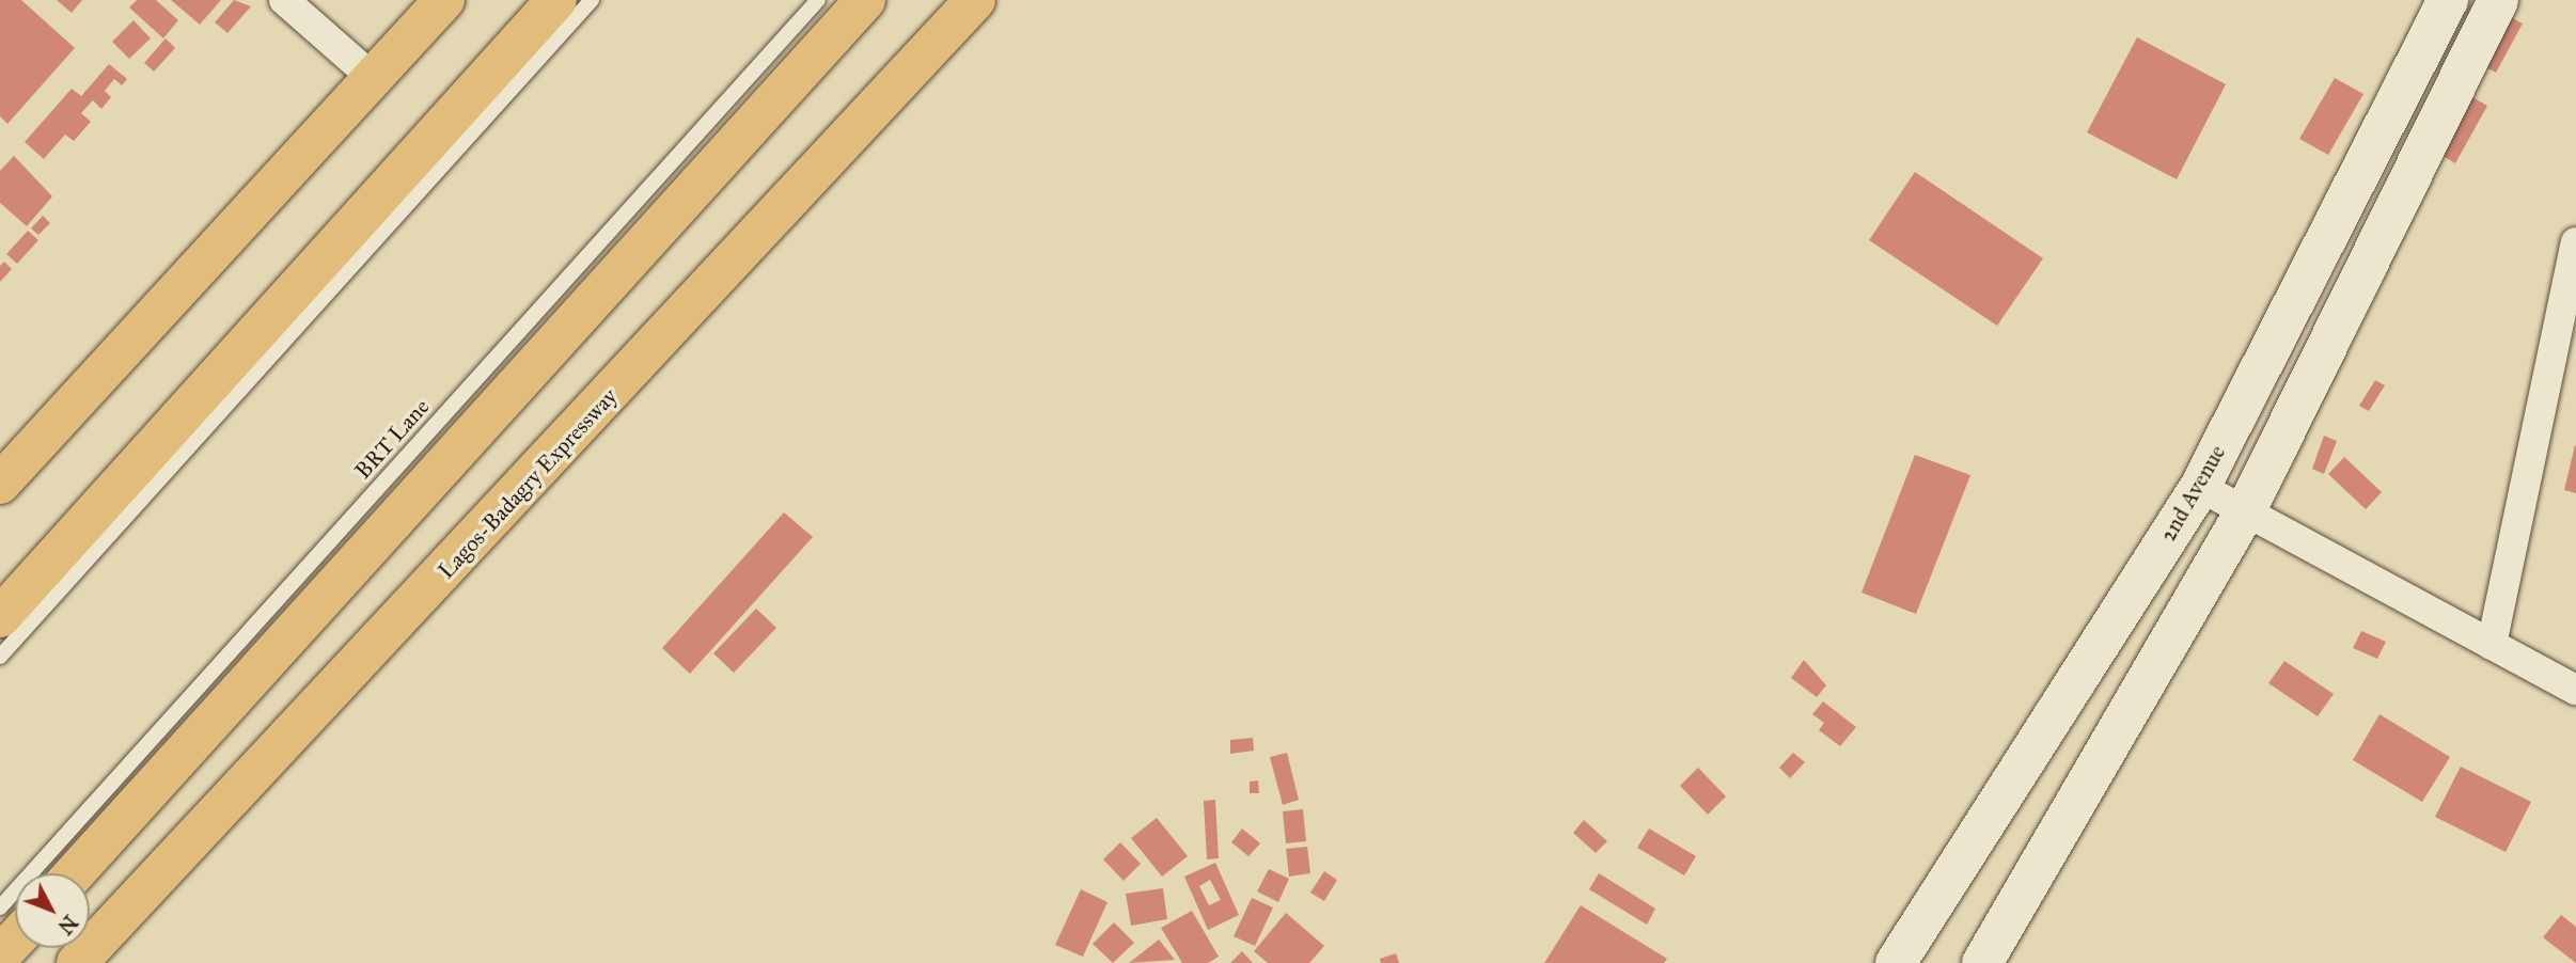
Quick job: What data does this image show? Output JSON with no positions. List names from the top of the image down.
{
  "streets": {
    "main road": ["Lagos-Badagry Expressway"],
    "street": ["2nd Avenue"],
    "lane": ["BRT Lane"]
  },
  "north": "bottom right"
}
